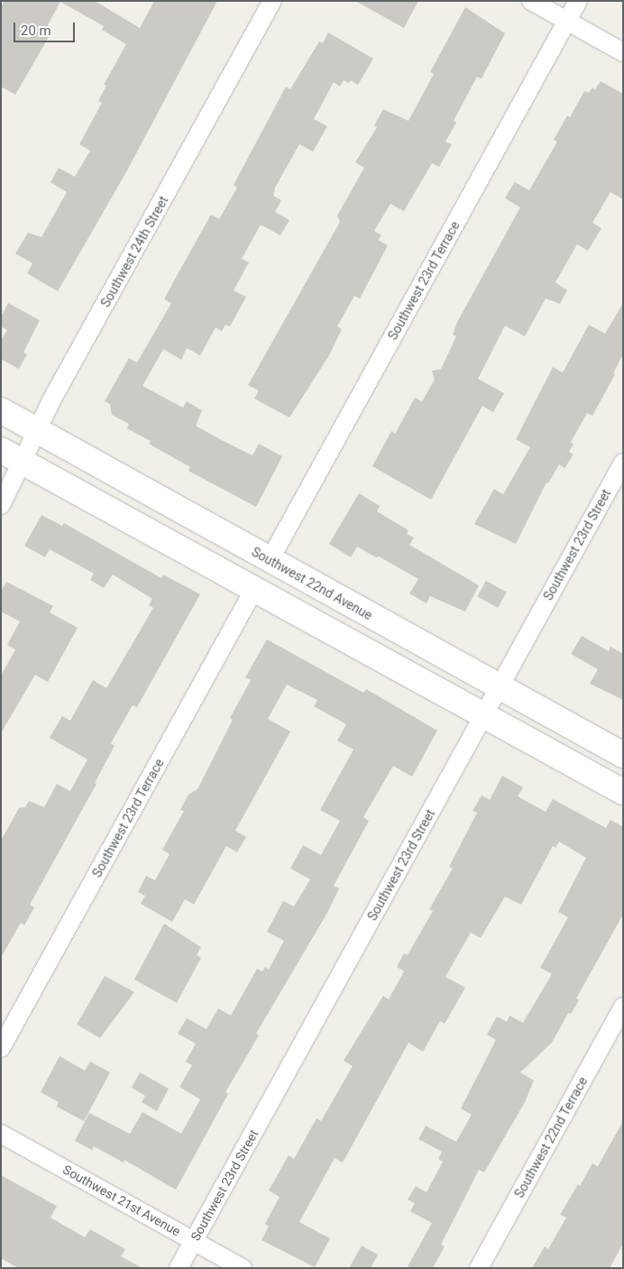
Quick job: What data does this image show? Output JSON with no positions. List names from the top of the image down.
{
  "streets": {
    "main road": ["Southwest 22nd Avenue"],
    "street": [
      "Southwest 24th Street",
      "Southwest 23rd Terrace",
      "Southwest 23rd Street",
      "Southwest 22nd Terrace",
      "Southwest 21st Avenue"
    ]
  },
  "crossings": [
    ["Southwest 24th Street", "Southwest 22nd Avenue"],
    ["Southwest 23rd Terrace", "Southwest 22nd Avenue"],
    ["Southwest 23rd Street", "Southwest 22nd Avenue"],
    ["Southwest 23rd Street", "Southwest 21st Avenue"]
  ],
  "scale_bar": "20 m"
}
